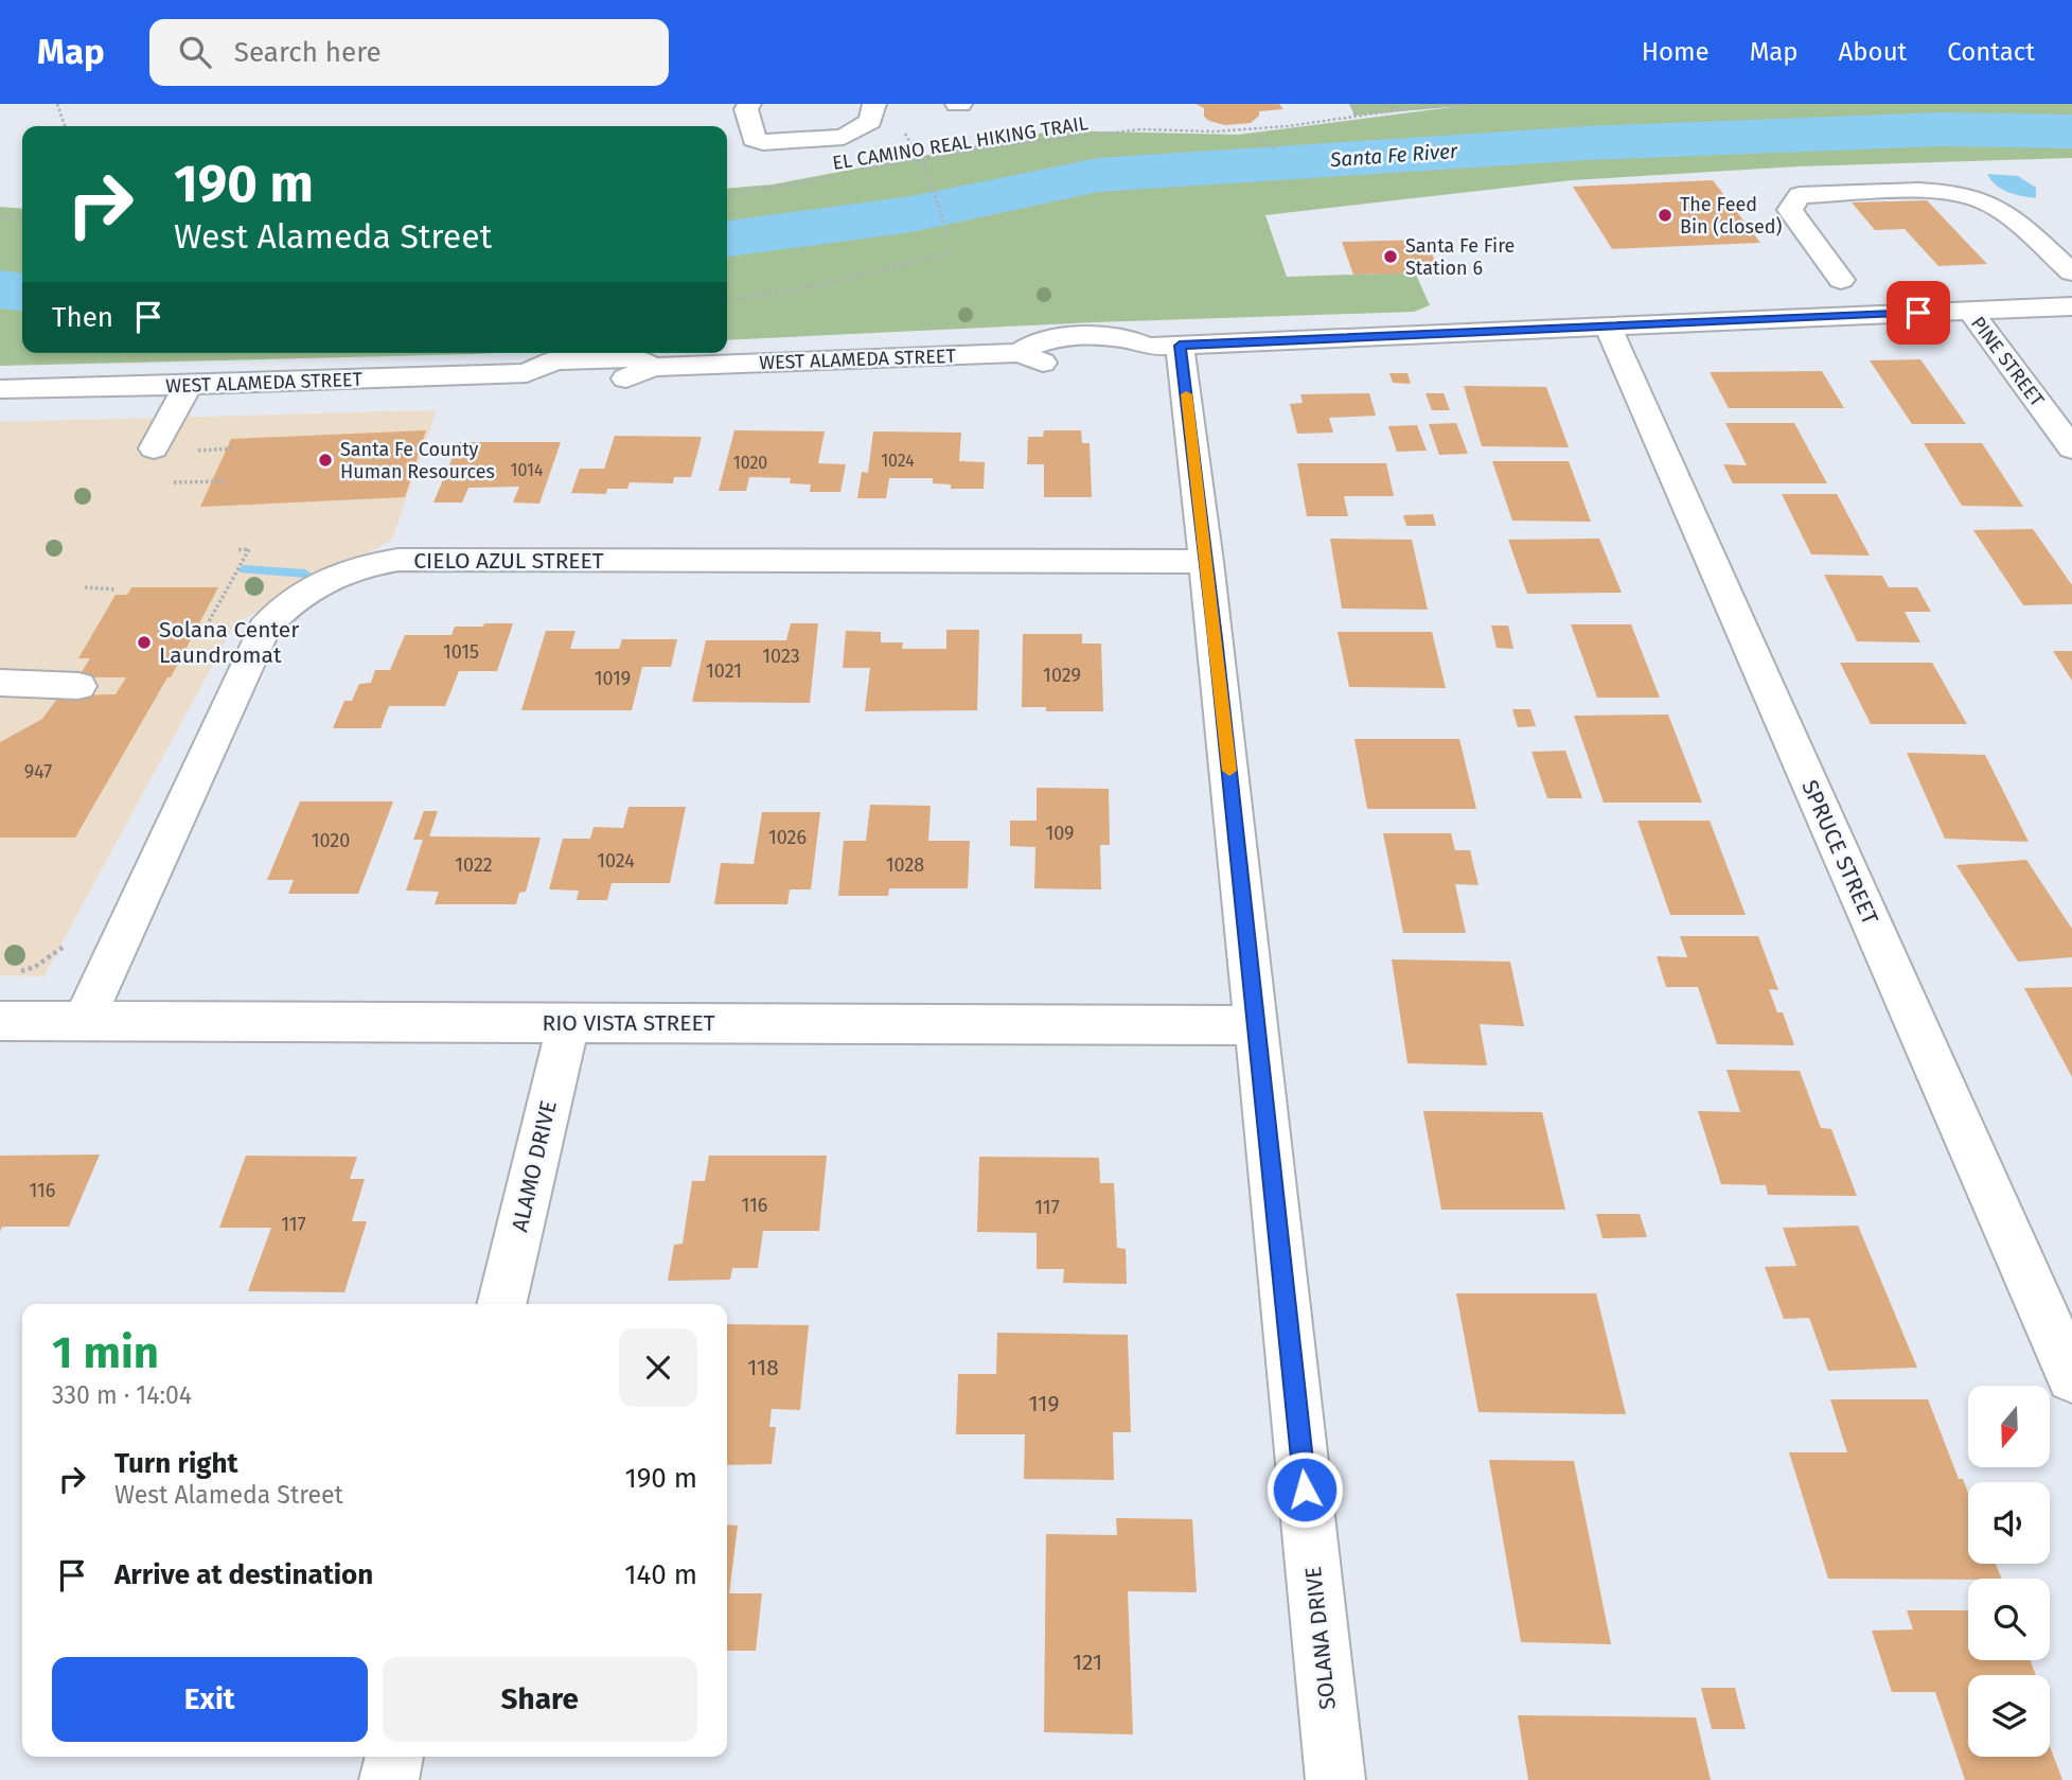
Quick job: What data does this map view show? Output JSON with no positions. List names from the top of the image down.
{
  "streets": {
    "street": [
      "WEST ALAMEDA STREET",
      "PINE STREET",
      "CIELO AZUL STREET",
      "SPRUCE STREET",
      "RIO VISTA STREET",
      "ALAMO DRIVE",
      "SOLANA DRIVE"
    ],
    "path": ["EL CAMINO REAL HIKING TRAIL"]
  },
  "crossings": [
    ["WEST ALAMEDA STREET", "PINE STREET"],
    ["WEST ALAMEDA STREET", "SPRUCE STREET"],
    ["WEST ALAMEDA STREET", "SOLANA DRIVE"],
    ["CIELO AZUL STREET", "RIO VISTA STREET"],
    ["CIELO AZUL STREET", "SOLANA DRIVE"],
    ["RIO VISTA STREET", "ALAMO DRIVE"],
    ["RIO VISTA STREET", "SOLANA DRIVE"]
  ],
  "water": ["Santa Fe River"],
  "places": [
    "The Feed Bin (closed)",
    "Santa Fe Fire Station 6",
    "Santa Fe County Human Resources",
    "Solana Center Laundromat"
  ],
  "house_numbers": [
    "1024",
    "1020",
    "1014",
    "1015",
    "1023",
    "1021",
    "1029",
    "1019",
    "947",
    "109",
    "1026",
    "1020",
    "1024",
    "1022",
    "1028",
    "116",
    "116",
    "117",
    "117",
    "118",
    "119",
    "121"
  ],
  "north": "bottom",
  "page": {
    "header": "Map",
    "search": "Search here",
    "nav": [
      "Home",
      "Map",
      "About",
      "Contact"
    ],
    "turn": ["190 m", "West Alameda Street"],
    "then": "Then",
    "heading": ["1 min", "330 m · 14:04"],
    "list": [
      {
        "name": "Turn right",
        "note": "West Alameda Street",
        "value": "190 m"
      },
      {
        "name": "Arrive at destination",
        "value": "140 m"
      }
    ],
    "buttons": ["Exit", "Share"]
  }
}
